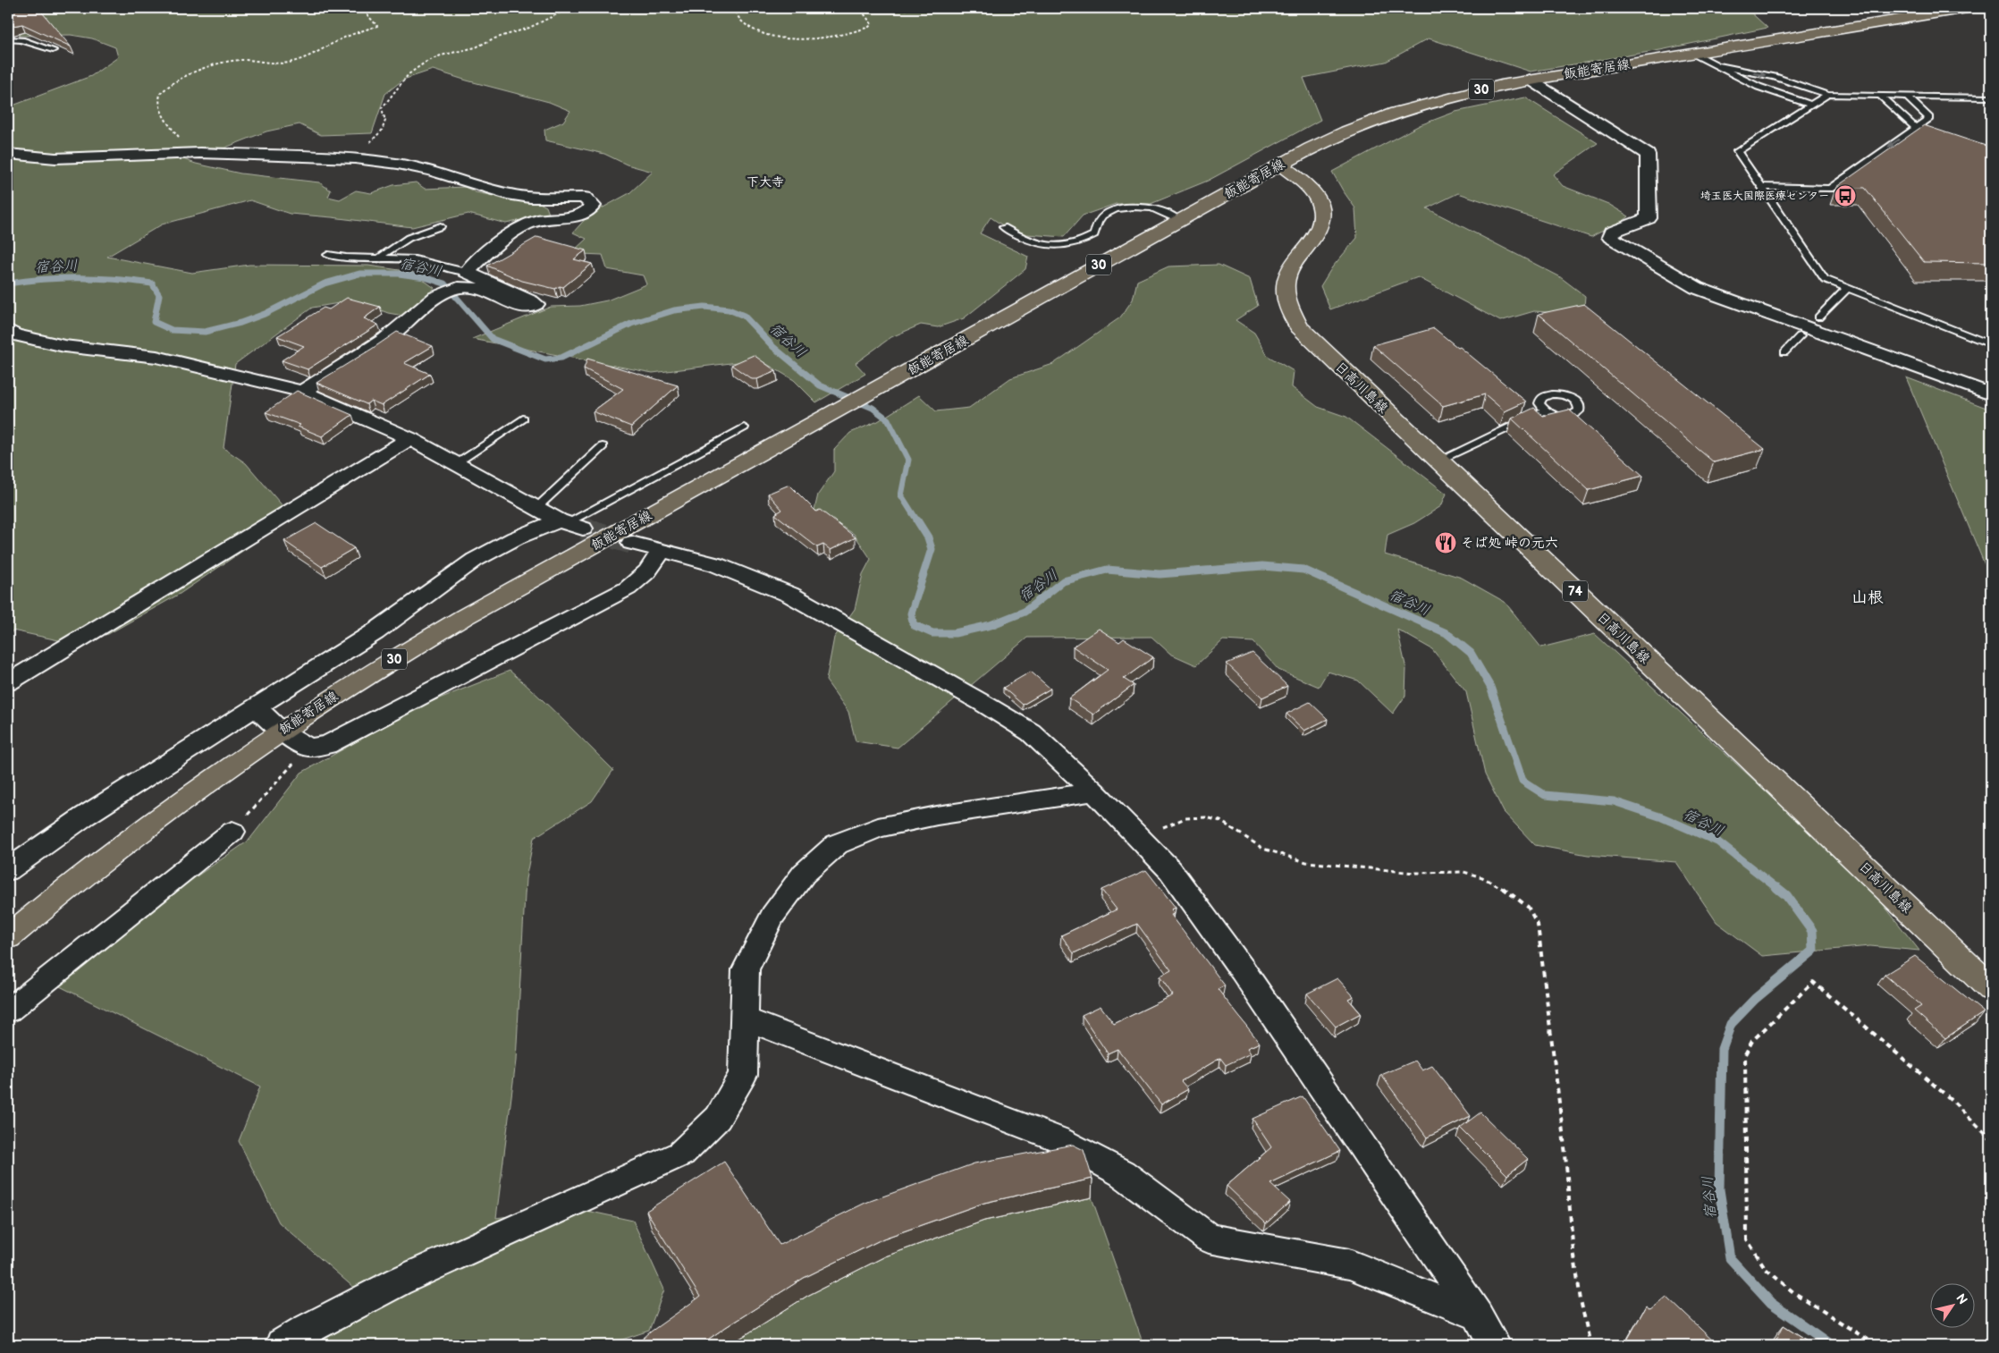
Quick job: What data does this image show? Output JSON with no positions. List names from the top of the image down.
{
  "streets": {
    "main road": [
      "飯能寄居線",
      "30",
      "日高川島線",
      "74"
    ]
  },
  "crossings": [
    ["飯能寄居線", "日高川島線"]
  ],
  "districts": ["下大寺", "山根"],
  "water": ["宿谷川"],
  "places": {
    "bus stop": ["埼玉医大国際医療センター"],
    "restaurant": ["そば処 峠の元六"]
  },
  "north": "top right"
}
